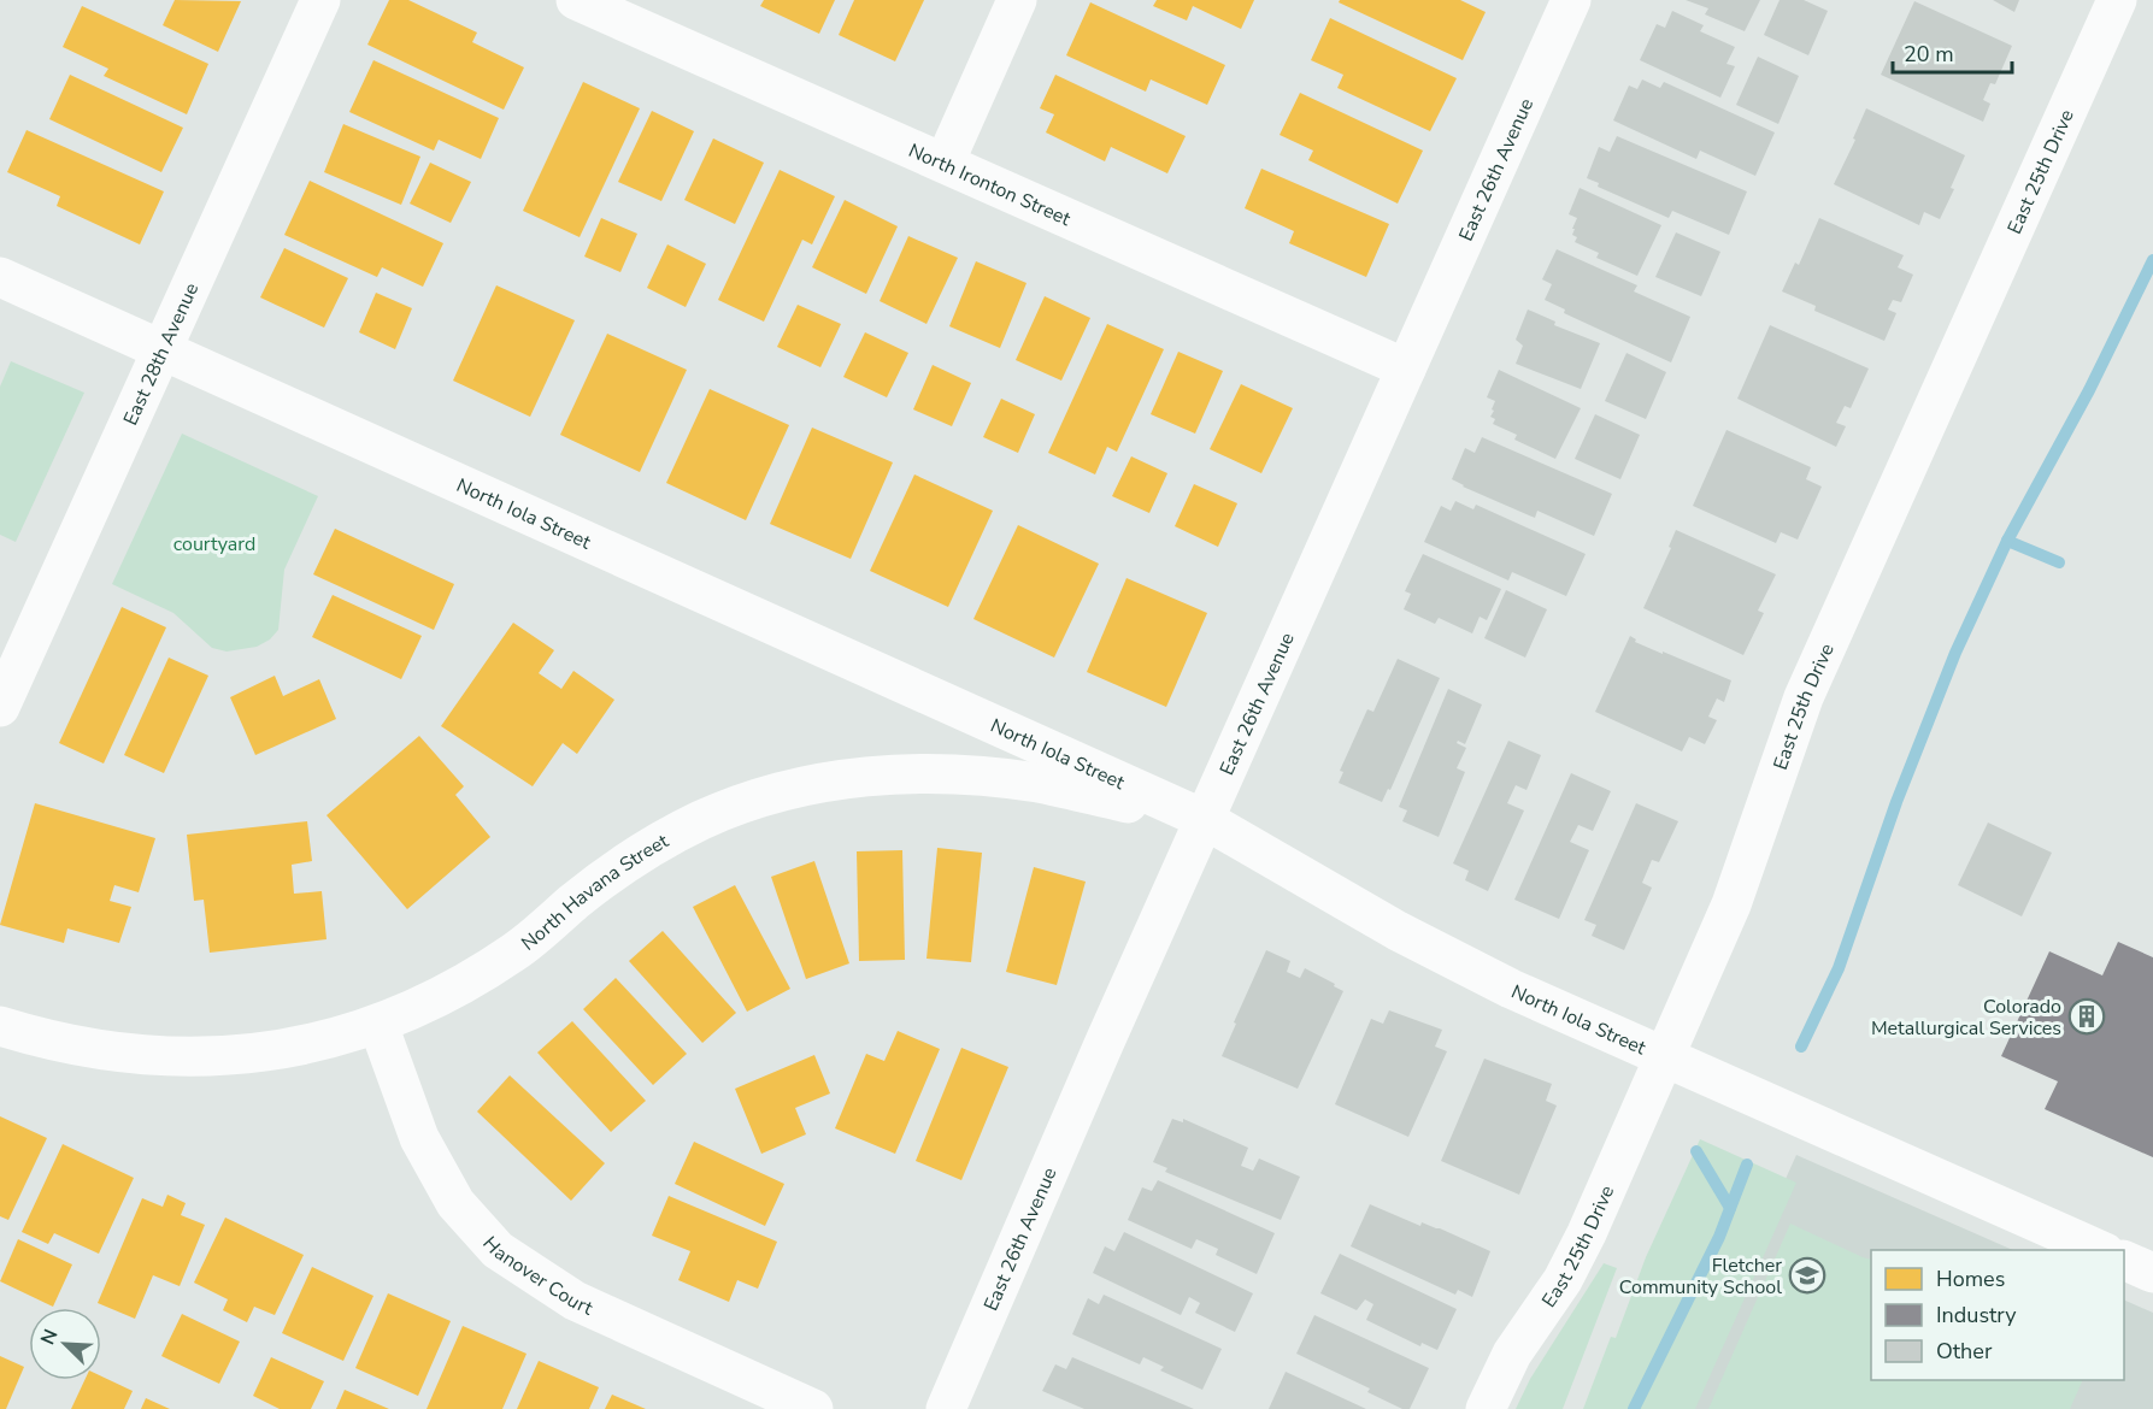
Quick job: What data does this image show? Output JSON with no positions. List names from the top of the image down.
{
  "streets": {
    "street": [
      "East 26th Avenue",
      "East 25th Drive",
      "North Ironton Street",
      "East 28th Avenue",
      "North Iola Street",
      "North Havana Street",
      "Hanover Court"
    ]
  },
  "crossings": [
    ["East 26th Avenue", "North Ironton Street"],
    ["East 26th Avenue", "North Iola Street"],
    ["East 26th Avenue", "North Havana Street"],
    ["East 25th Drive", "North Iola Street"],
    ["East 28th Avenue", "North Iola Street"],
    ["North Iola Street", "North Havana Street"],
    ["North Havana Street", "Hanover Court"]
  ],
  "parks": ["courtyard"],
  "places": {
    "building": ["Colorado Metallurgical Services"],
    "school or university": ["Fletcher Community School"]
  },
  "legend": ["Homes", "Industry", "Other"],
  "scale_bar": "20 m",
  "north": "top left"
}
